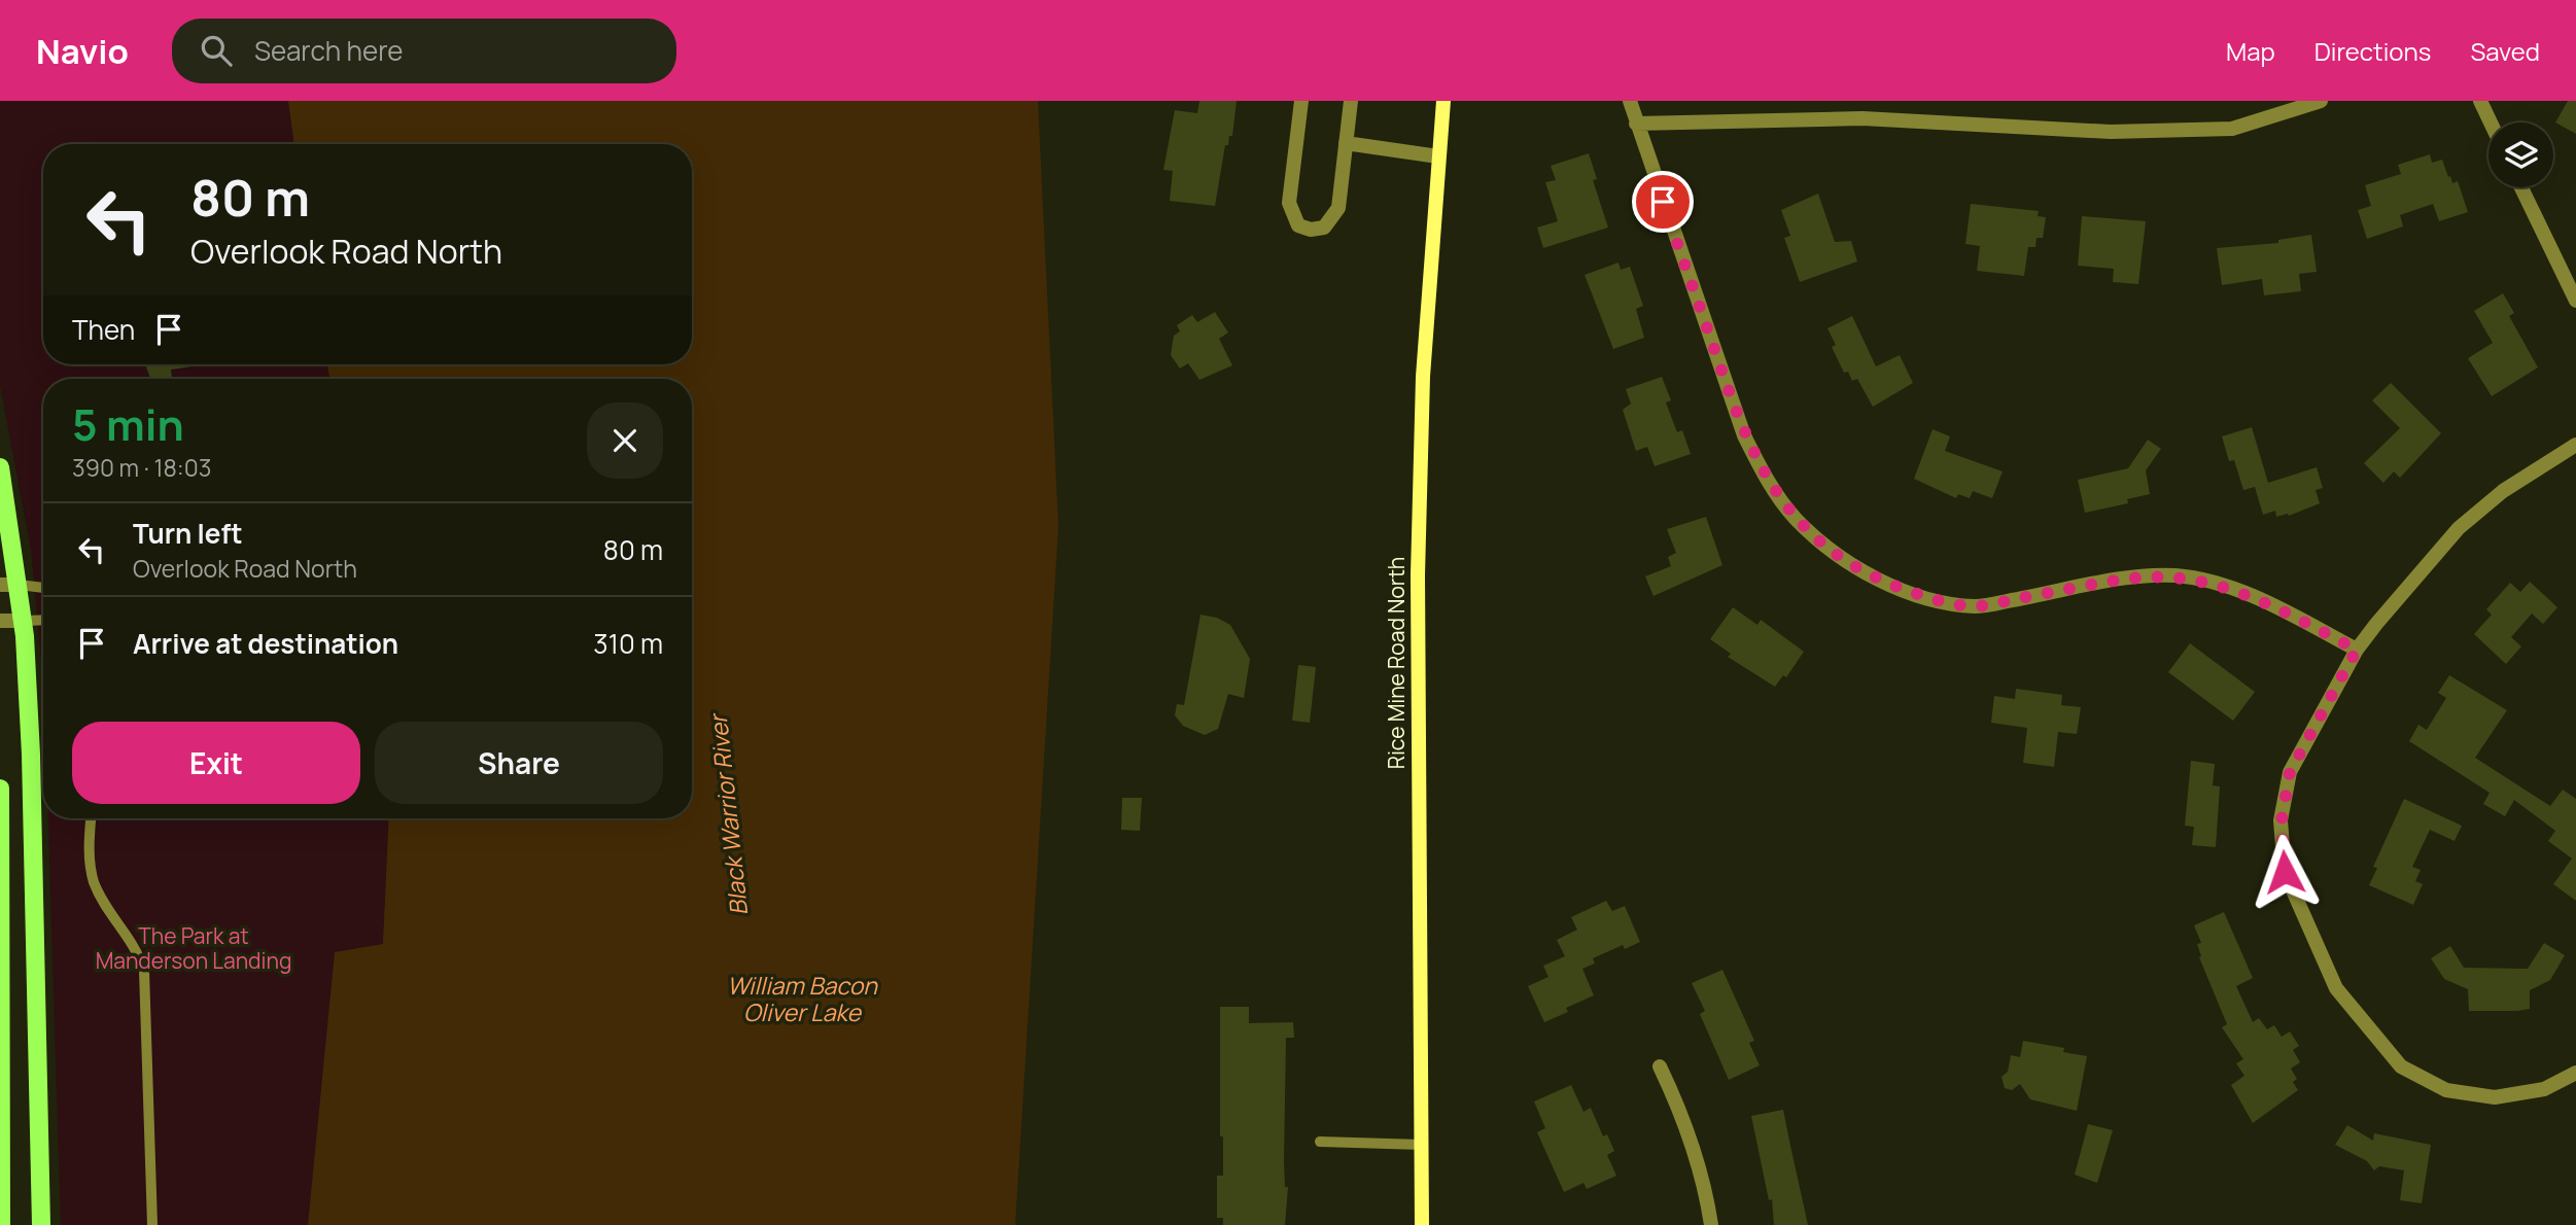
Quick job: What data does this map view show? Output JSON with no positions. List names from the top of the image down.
{
  "streets": {
    "main road": ["Rice Mine Road North"]
  },
  "water": ["Black Warrior River", "William Bacon Oliver Lake"],
  "parks": ["The Park at Manderson Landing"],
  "page": {
    "header": "Navio",
    "search": "Search here",
    "nav": ["Map", "Directions", "Saved"],
    "turn": ["80 m", "Overlook Road North"],
    "then": "Then",
    "heading": ["5 min", "390 m · 18:03"],
    "list": [
      {
        "name": "Turn left",
        "note": "Overlook Road North",
        "value": "80 m"
      },
      {
        "name": "Arrive at destination",
        "value": "310 m"
      }
    ],
    "buttons": ["Exit", "Share"]
  }
}
